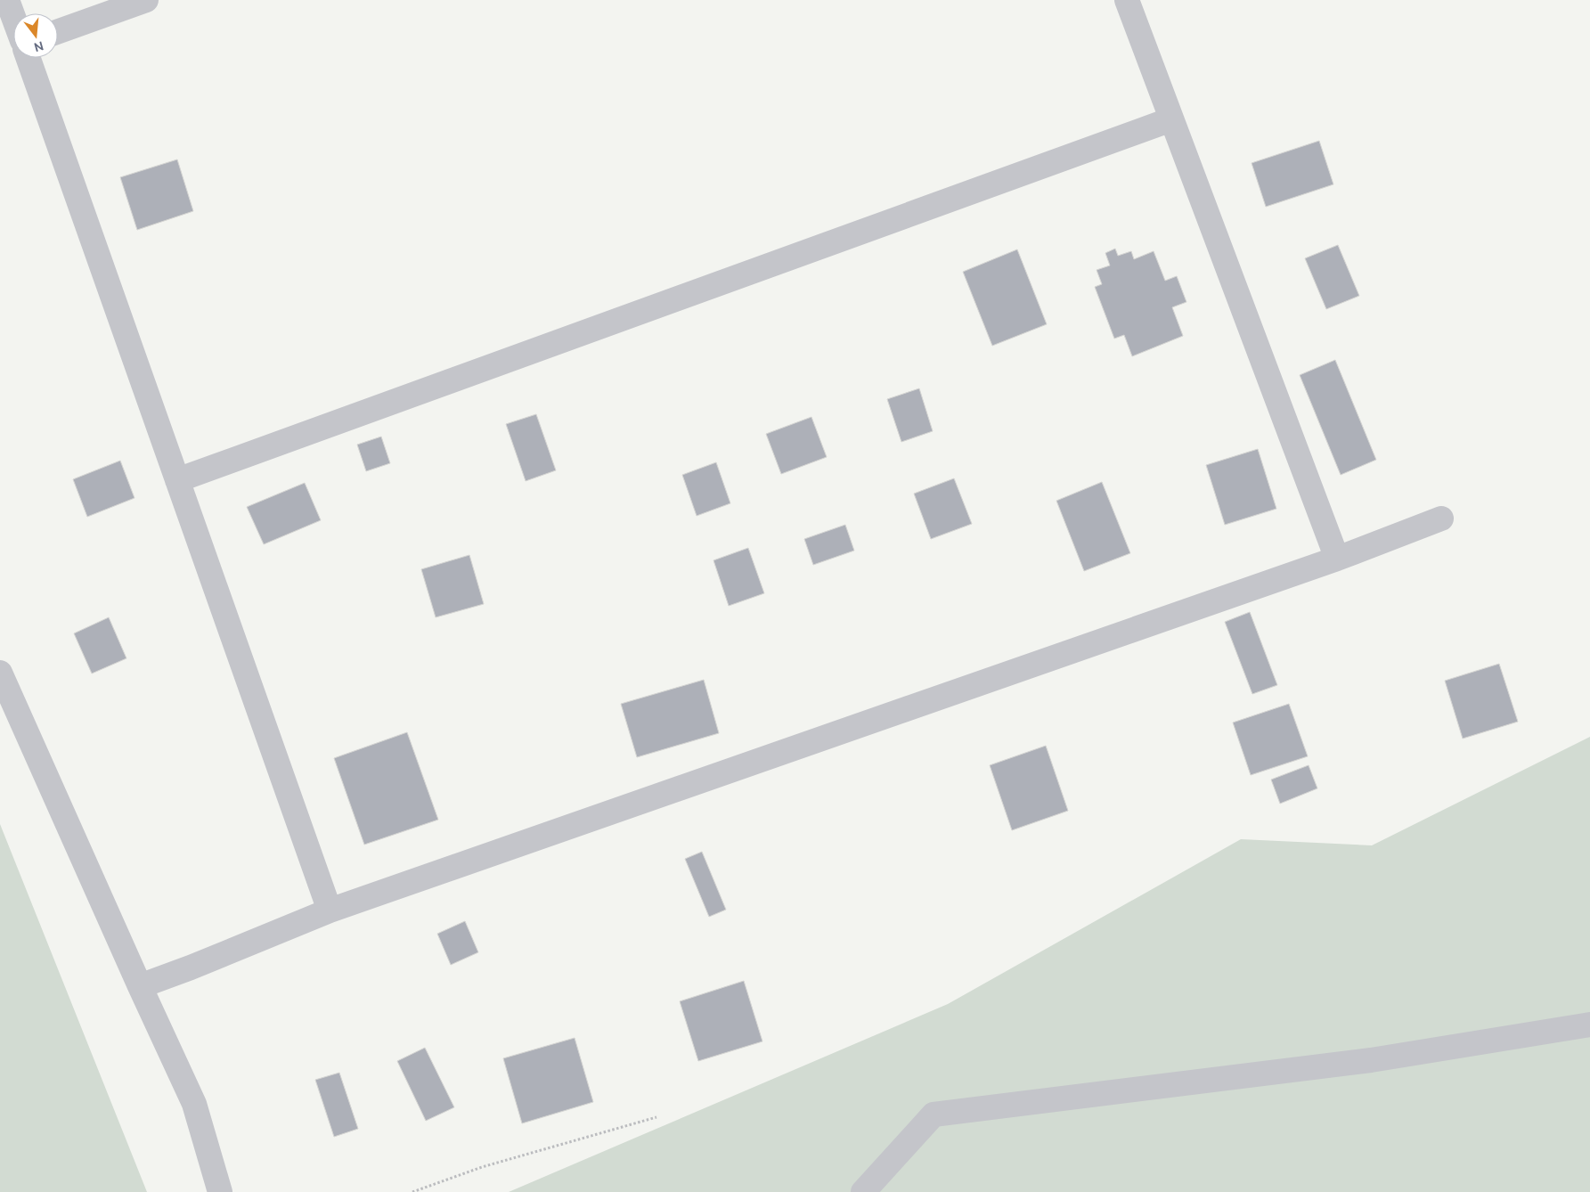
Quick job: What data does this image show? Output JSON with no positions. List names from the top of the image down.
{
  "north": "bottom"
}
